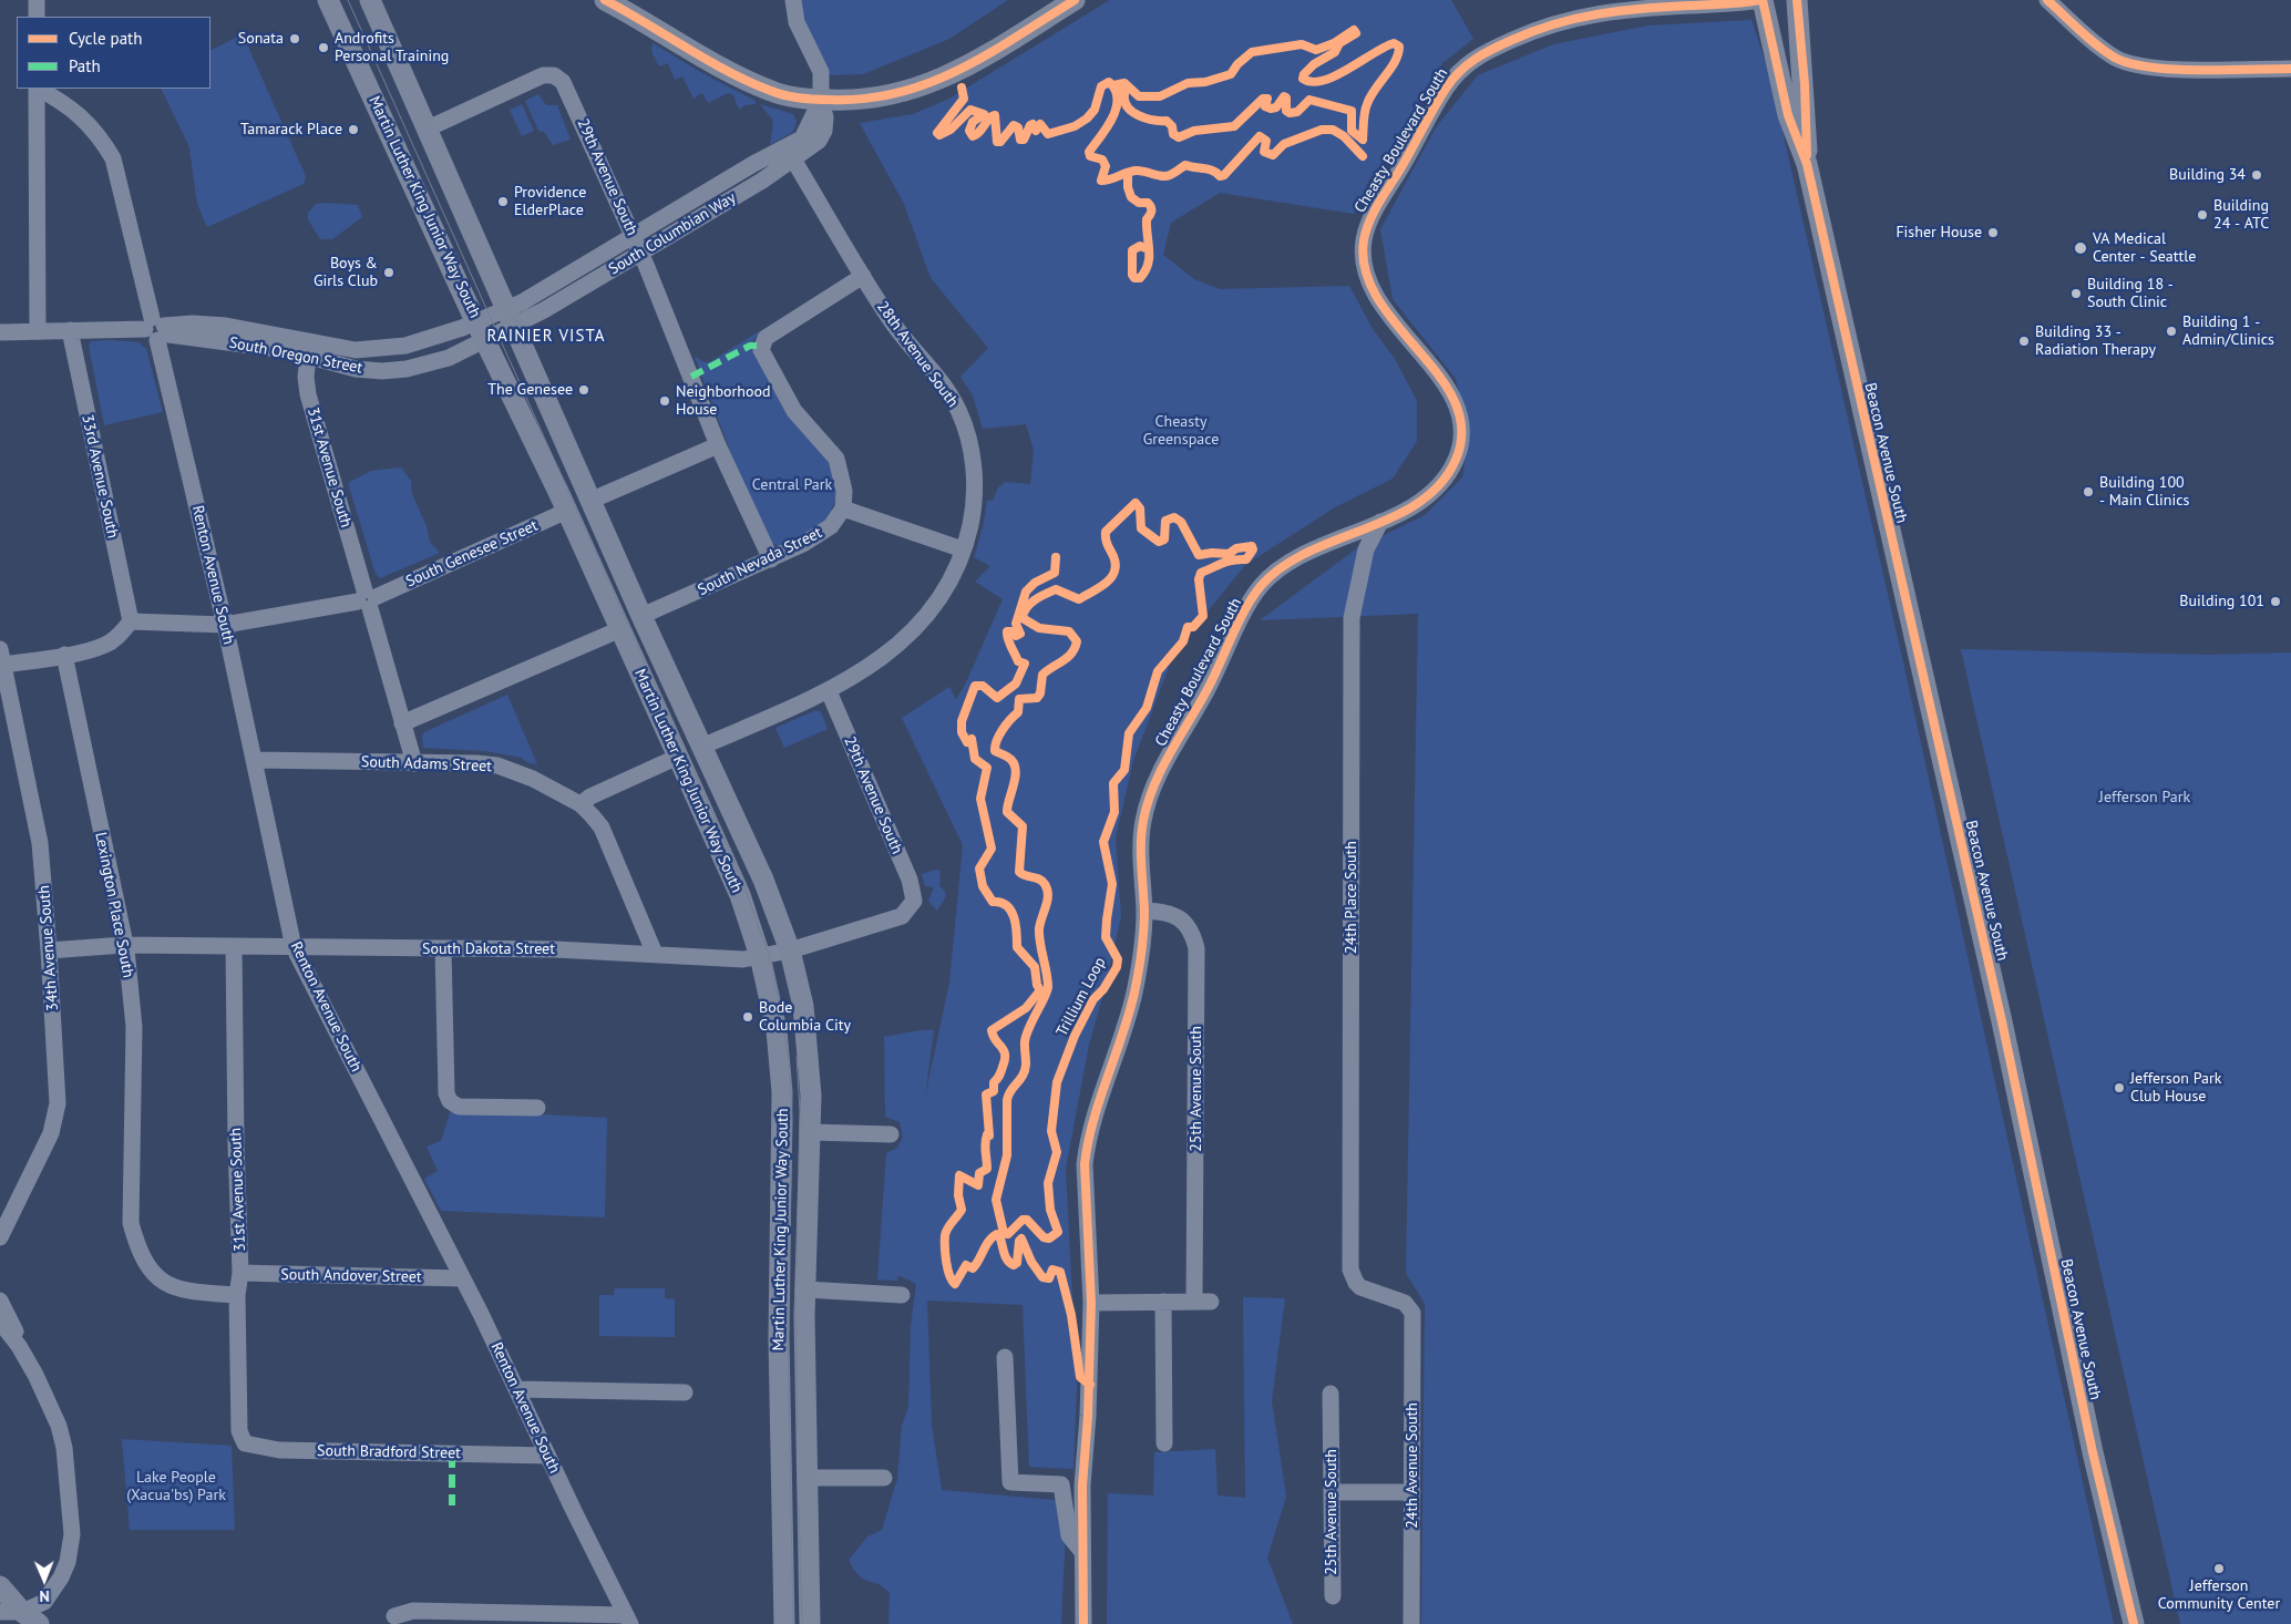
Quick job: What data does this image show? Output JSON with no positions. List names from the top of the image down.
{
  "streets": {
    "main road": ["Martin Luther King Junior Way South", "Beacon Avenue South"],
    "street": [
      "Cheasty Boulevard South",
      "29th Avenue South",
      "South Columbian Way",
      "28th Avenue South",
      "South Oregon Street",
      "31st Avenue South",
      "33rd Avenue South",
      "South Genesee Street",
      "South Nevada Street",
      "Renton Avenue South",
      "South Adams Street",
      "24th Place South",
      "Lexington Place South",
      "34th Avenue South",
      "South Dakota Street",
      "25th Avenue South",
      "South Andover Street",
      "South Bradford Street",
      "24th Avenue South"
    ],
    "cycle path": ["Trillium Loop"]
  },
  "crossings": [
    ["Cheasty Boulevard South", "Beacon Avenue South"],
    ["Cheasty Boulevard South", "24th Place South"],
    ["Cheasty Boulevard South", "25th Avenue South"],
    ["29th Avenue South", "Martin Luther King Junior Way South"],
    ["29th Avenue South", "South Columbian Way"],
    ["29th Avenue South", "South Nevada Street"],
    ["29th Avenue South", "South Dakota Street"],
    ["Martin Luther King Junior Way South", "South Columbian Way"],
    ["Martin Luther King Junior Way South", "South Oregon Street"],
    ["Martin Luther King Junior Way South", "South Genesee Street"],
    ["Martin Luther King Junior Way South", "South Nevada Street"],
    ["Martin Luther King Junior Way South", "South Dakota Street"],
    ["South Columbian Way", "28th Avenue South"],
    ["South Columbian Way", "South Oregon Street"],
    ["South Oregon Street", "31st Avenue South"],
    ["South Oregon Street", "33rd Avenue South"],
    ["South Oregon Street", "Renton Avenue South"],
    ["31st Avenue South", "South Genesee Street"],
    ["31st Avenue South", "South Adams Street"],
    ["31st Avenue South", "Lexington Place South"],
    ["31st Avenue South", "South Dakota Street"],
    ["31st Avenue South", "South Andover Street"],
    ["31st Avenue South", "South Bradford Street"],
    ["33rd Avenue South", "South Genesee Street"],
    ["South Genesee Street", "Renton Avenue South"],
    ["Renton Avenue South", "South Adams Street"],
    ["Renton Avenue South", "South Dakota Street"],
    ["Renton Avenue South", "South Andover Street"],
    ["Renton Avenue South", "South Bradford Street"],
    ["South Adams Street", "South Dakota Street"],
    ["24th Place South", "24th Avenue South"],
    ["Lexington Place South", "South Dakota Street"],
    ["34th Avenue South", "South Dakota Street"]
  ],
  "districts": ["RAINIER VISTA"],
  "parks": [
    "Cheasty Greenspace",
    "Central Park",
    "Jefferson Park",
    "Lake People (Xacua'bs) Park"
  ],
  "places": [
    "Sonata",
    "Androfits Personal Training",
    "Tamarack Place",
    "Building 34",
    "Providence ElderPlace",
    "Building 24 - ATC",
    "Fisher House",
    "VA Medical Center - Seattle",
    "Boys & Girls Club",
    "Building 18 - South Clinic",
    "Building 1 - Admin/Clinics",
    "Building 33 - Radiation Therapy",
    "The Genesee",
    "Neighborhood House",
    "Building 100 - Main Clinics",
    "Building 101",
    "Bode Columbia City",
    "Jefferson Park Club House",
    "Jefferson Community Center"
  ],
  "legend": ["Cycle path", "Path"],
  "north": "bottom"
}
